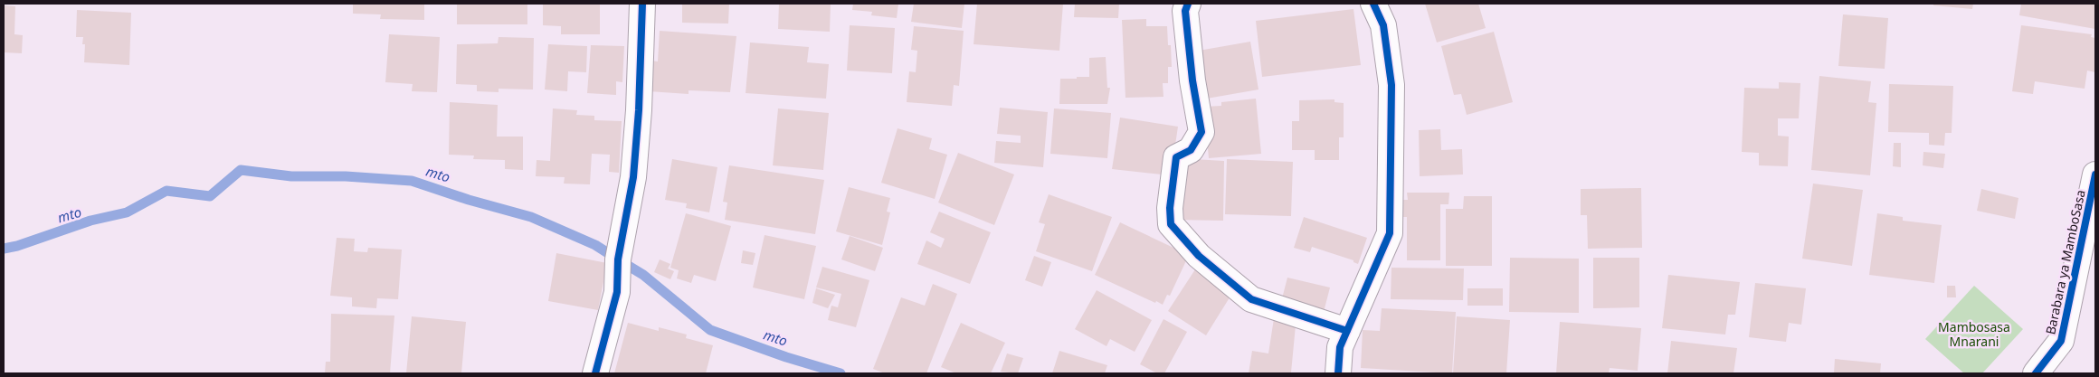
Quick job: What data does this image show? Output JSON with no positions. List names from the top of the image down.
{
  "streets": {
    "street": ["Barabara ya MamboSasa"]
  },
  "water": ["mto"],
  "parks": ["Mambosasa Mnarani"]
}
